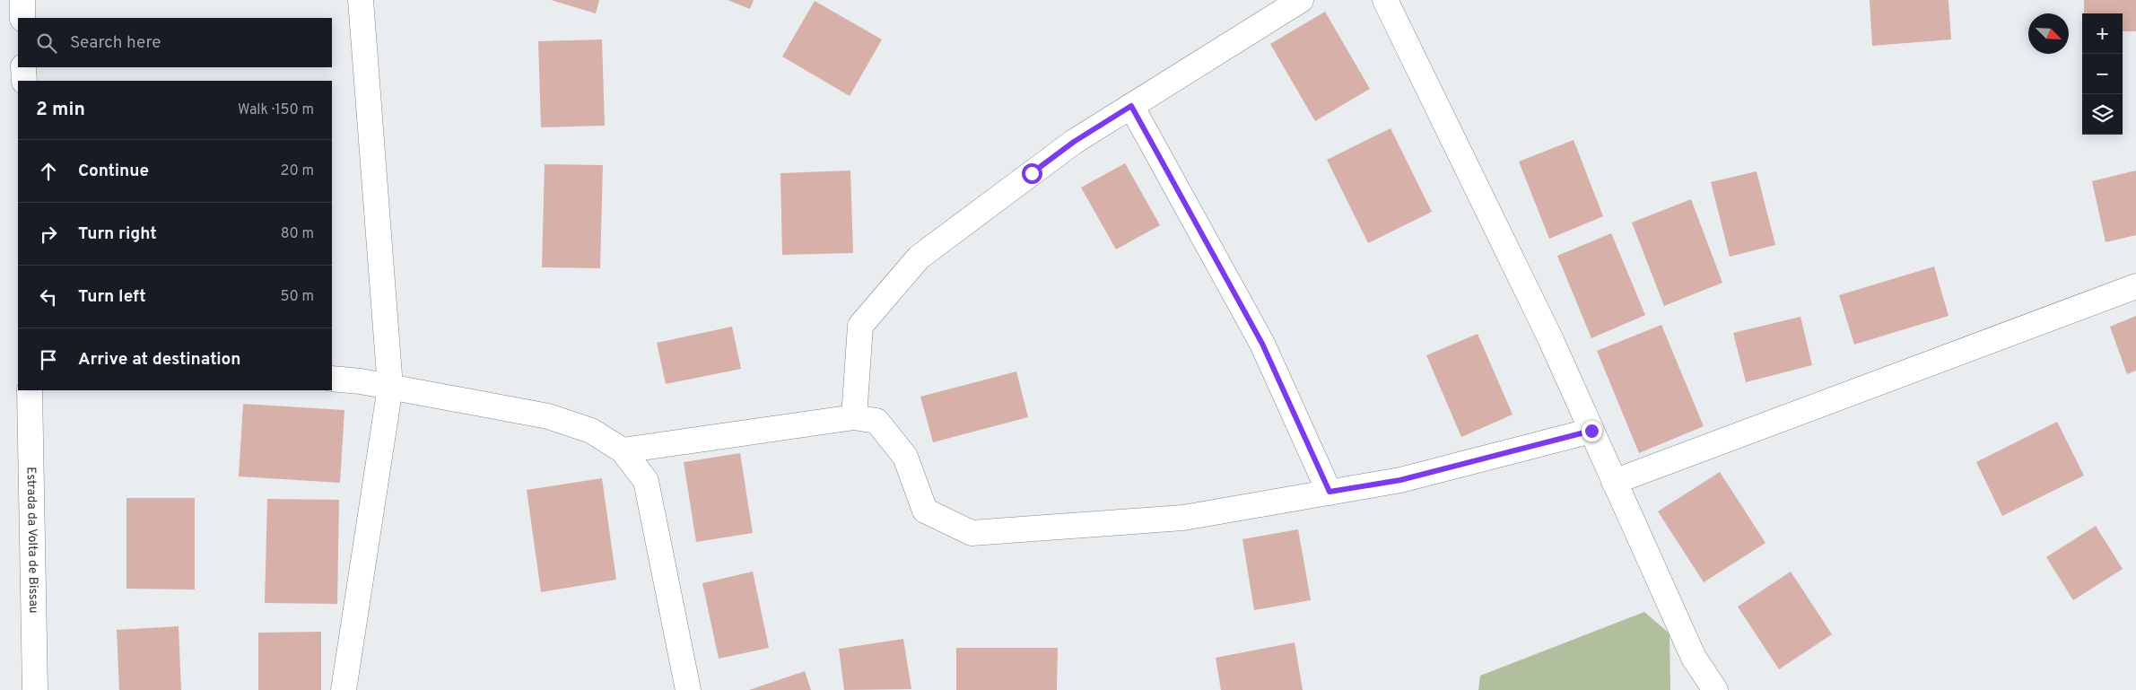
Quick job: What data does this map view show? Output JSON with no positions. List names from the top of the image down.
{
  "streets": {
    "street": ["Estrada da Volta de Bissau"]
  },
  "north": "bottom right",
  "page": {
    "map_buttons": ["+", "−"],
    "search": "Search here",
    "heading": ["2 min", "Walk · 150 m"],
    "list": [
      ["Continue", "20 m"],
      ["Turn right", "80 m"],
      ["Turn left", "50 m"],
      "Arrive at destination"
    ]
  }
}
